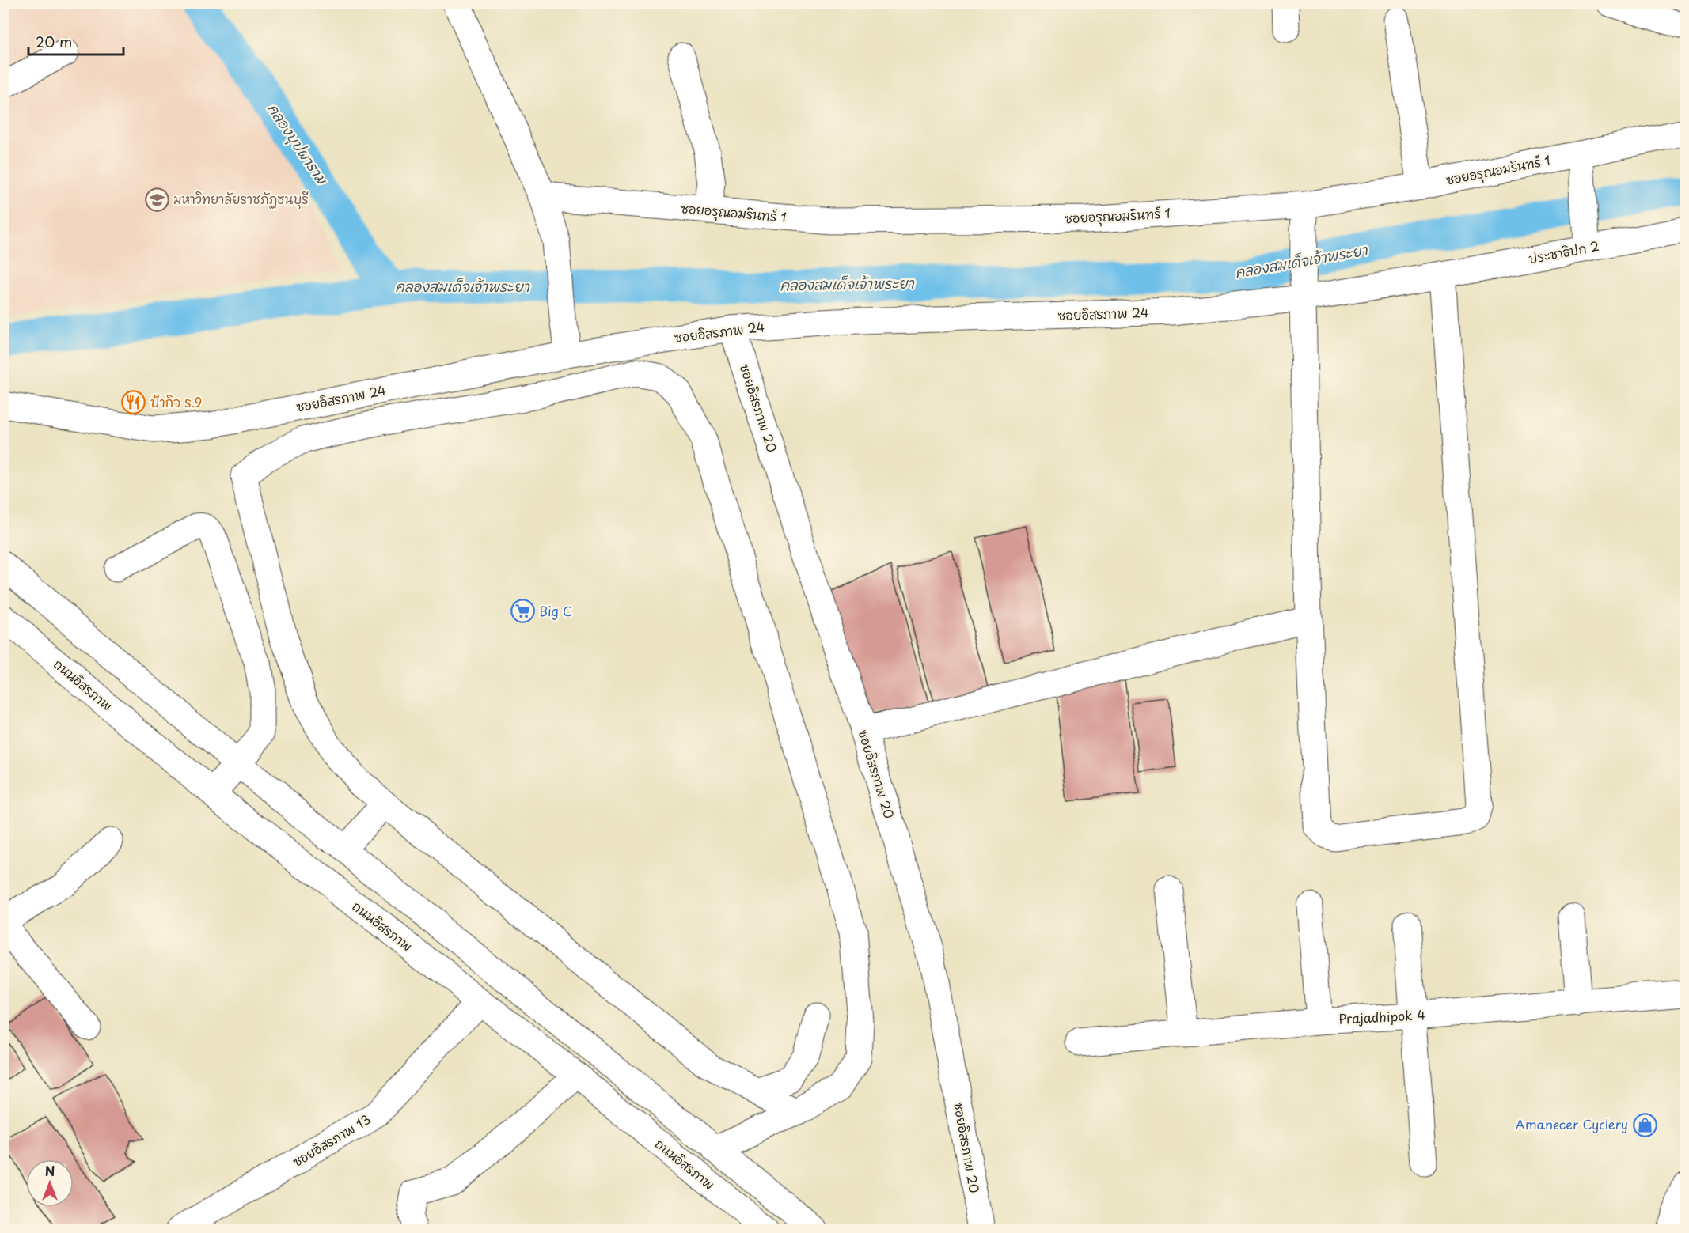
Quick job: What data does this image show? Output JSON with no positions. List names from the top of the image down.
{
  "streets": {
    "street": [
      "ซอยอรุณอมรินทร์ 1",
      "ประชาธิปก 2",
      "ซอยอิสรภาพ 24",
      "ซอยอิสรภาพ 20",
      "ถนนอิสรภาพ",
      "Prajadhipok 4",
      "ซอยอิสรภาพ 13"
    ]
  },
  "crossings": [
    ["ประชาธิปก 2", "ซอยอิสรภาพ 24"],
    ["ซอยอิสรภาพ 24", "ซอยอิสรภาพ 20"],
    ["ถนนอิสรภาพ", "ซอยอิสรภาพ 13"]
  ],
  "water": ["คลองบุปผาราม", "คลองสมเด็จเจ้าพระยา"],
  "places": {
    "school or university": ["มหาวิทยาลัยราชภัฏธนบุรี"],
    "restaurant": ["ป้ากิจ ร.9"],
    "supermarket": ["Big C"],
    "shop": ["Amanecer Cyclery"]
  },
  "scale_bar": "20 m",
  "north": "top"
}
